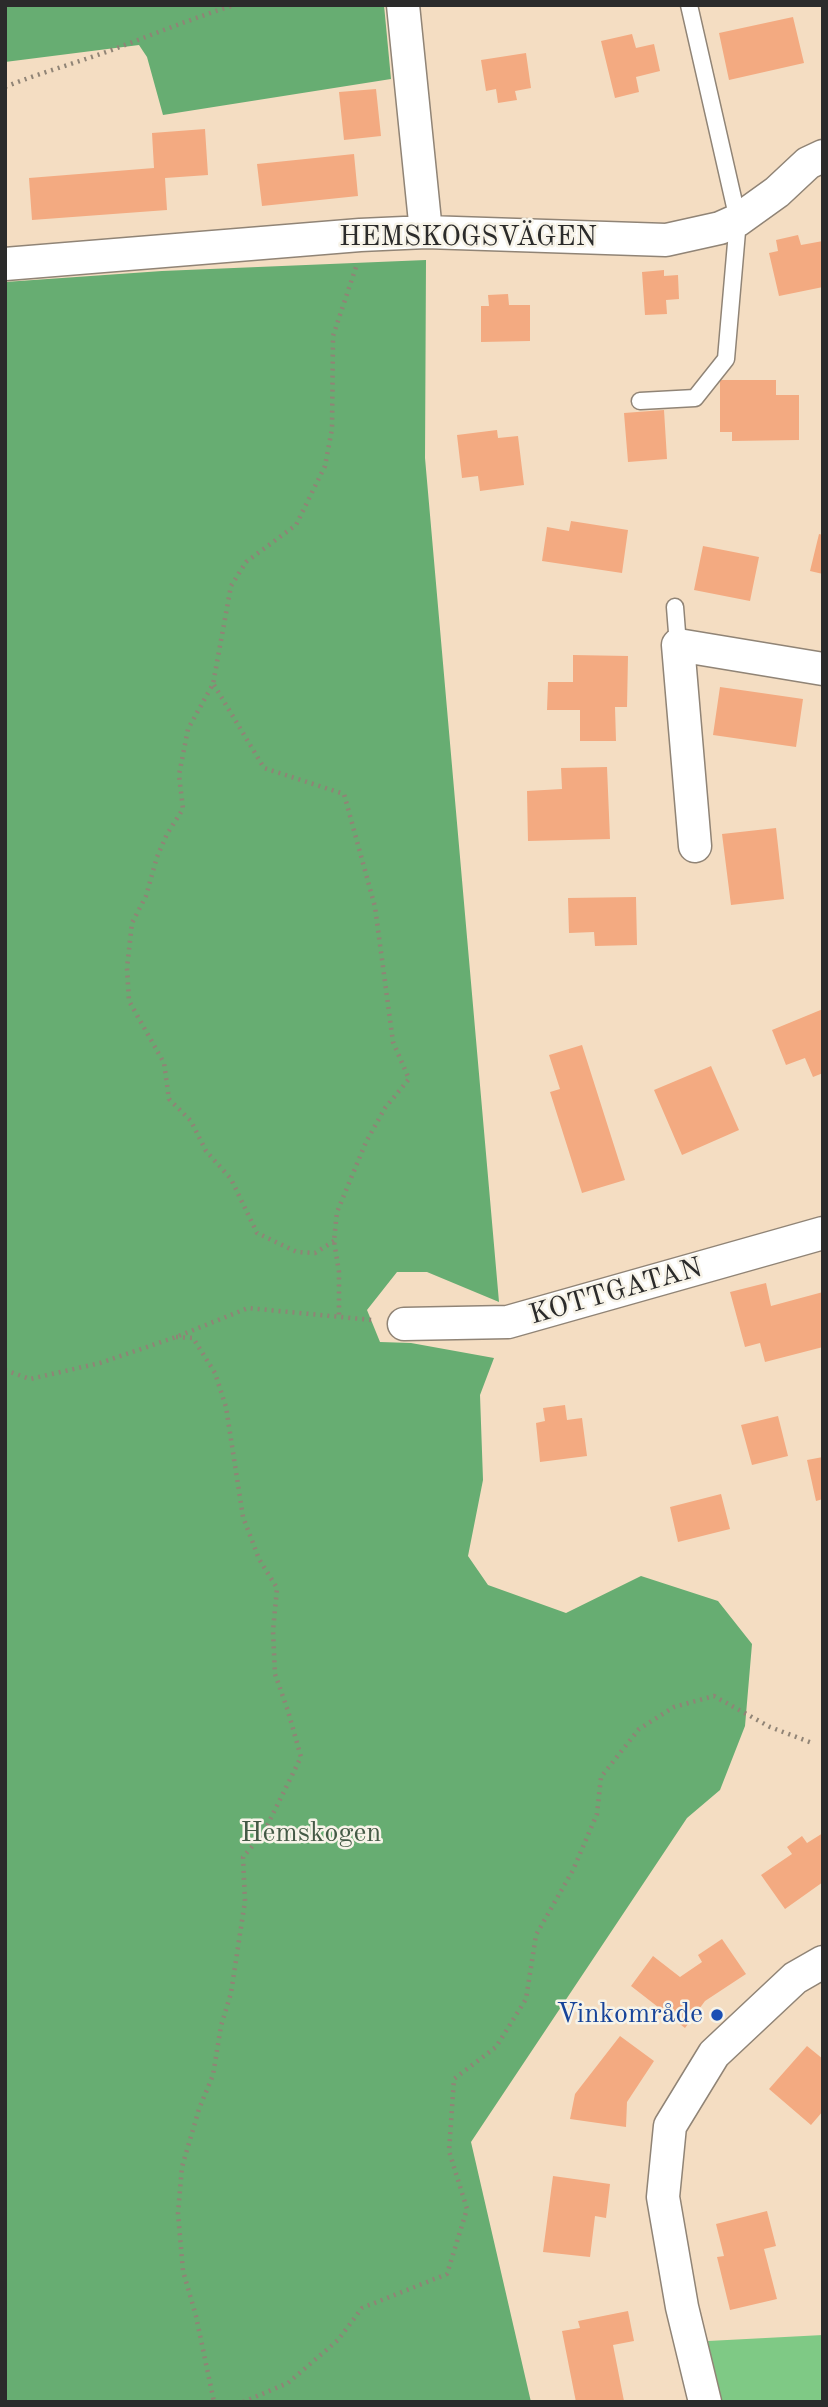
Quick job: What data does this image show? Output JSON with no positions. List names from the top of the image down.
{
  "streets": {
    "street": ["HEMSKOGSVÄGEN", "KOTTGATAN"]
  },
  "parks": ["Hemskogen"],
  "places": ["Vinkområde"]
}
